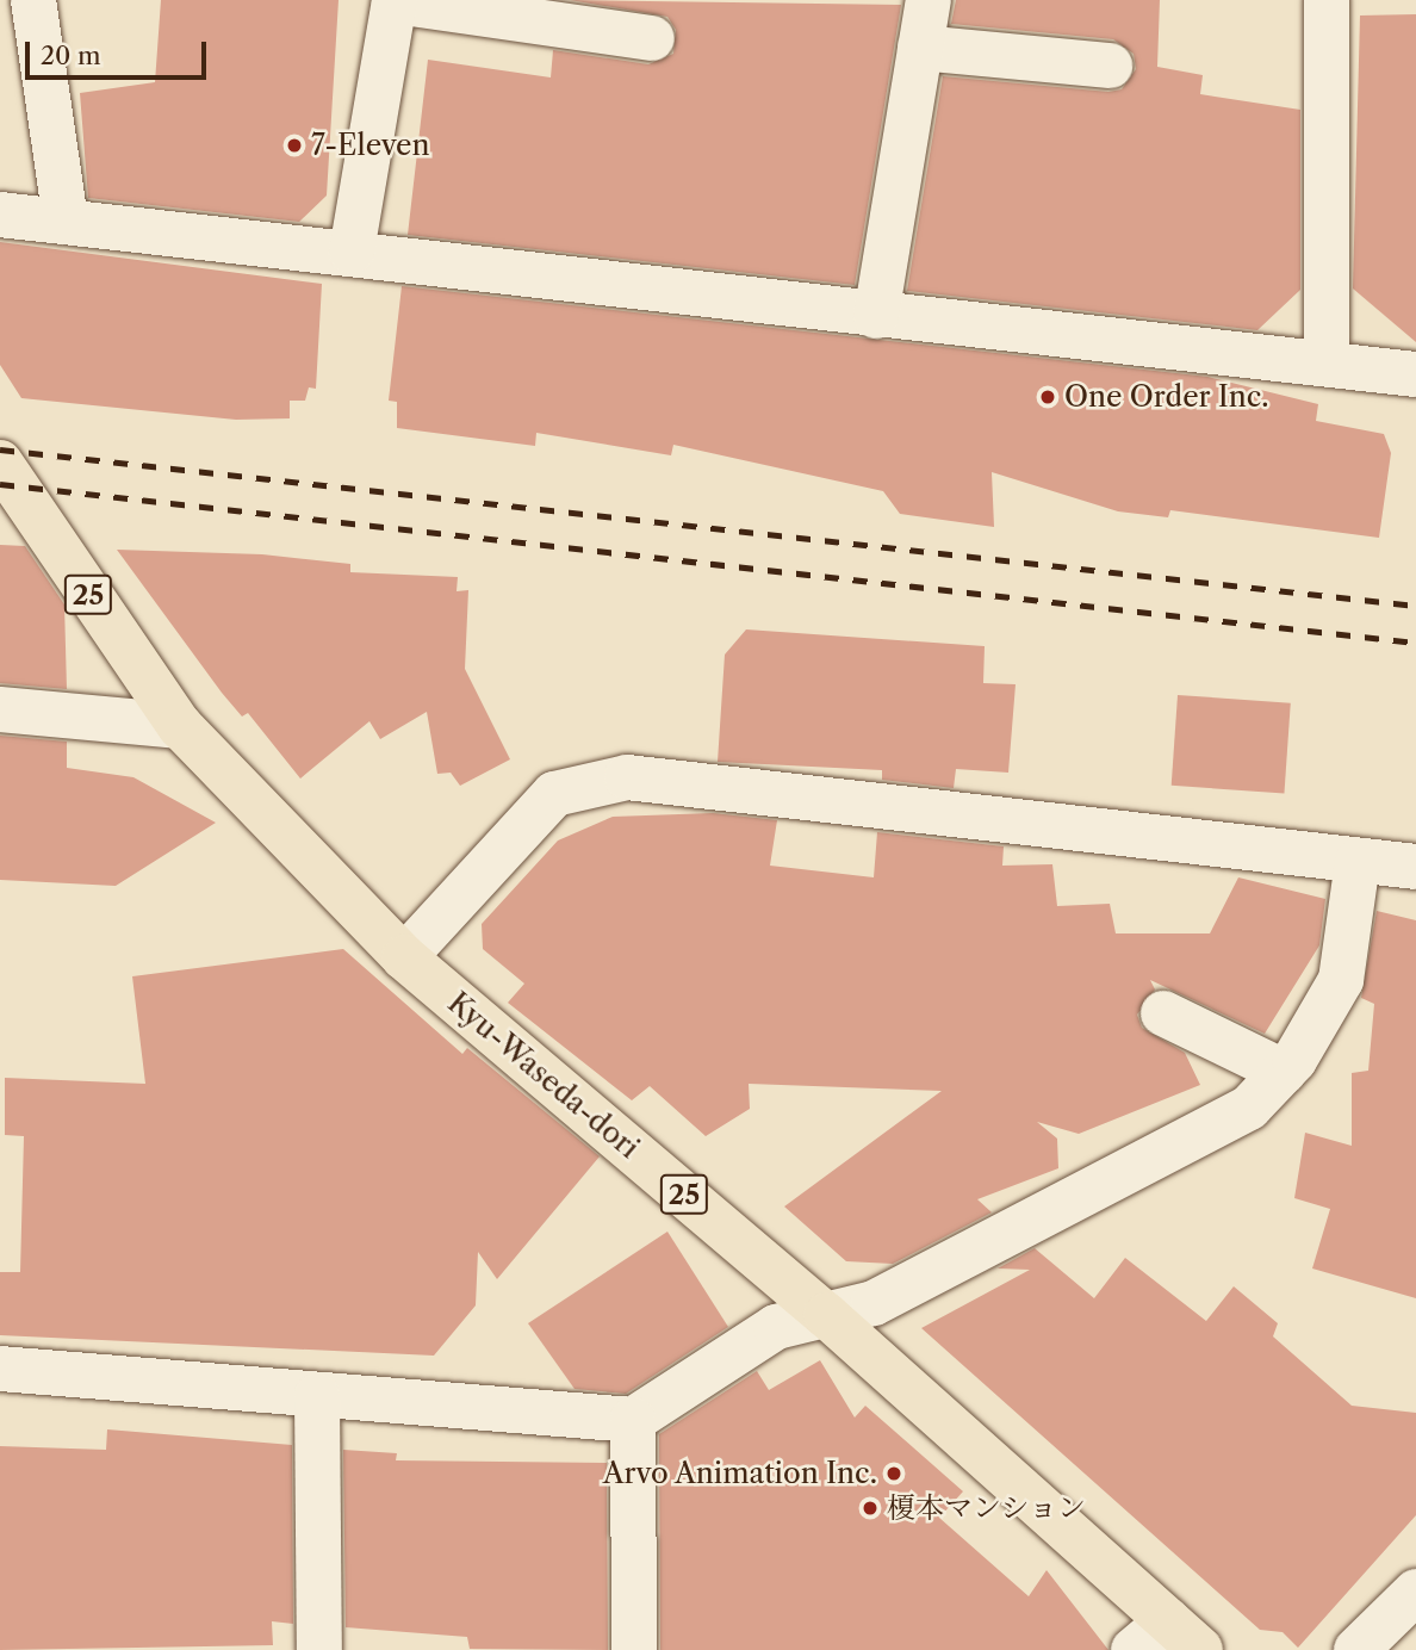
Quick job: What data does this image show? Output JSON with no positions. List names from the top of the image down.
{
  "streets": {
    "main road": ["25", "Kyu-Waseda-dori"]
  },
  "places": [
    "7-Eleven",
    "One Order Inc.",
    "Arvo Animation Inc.",
    "榎本マンション"
  ],
  "scale_bar": "20 m"
}
